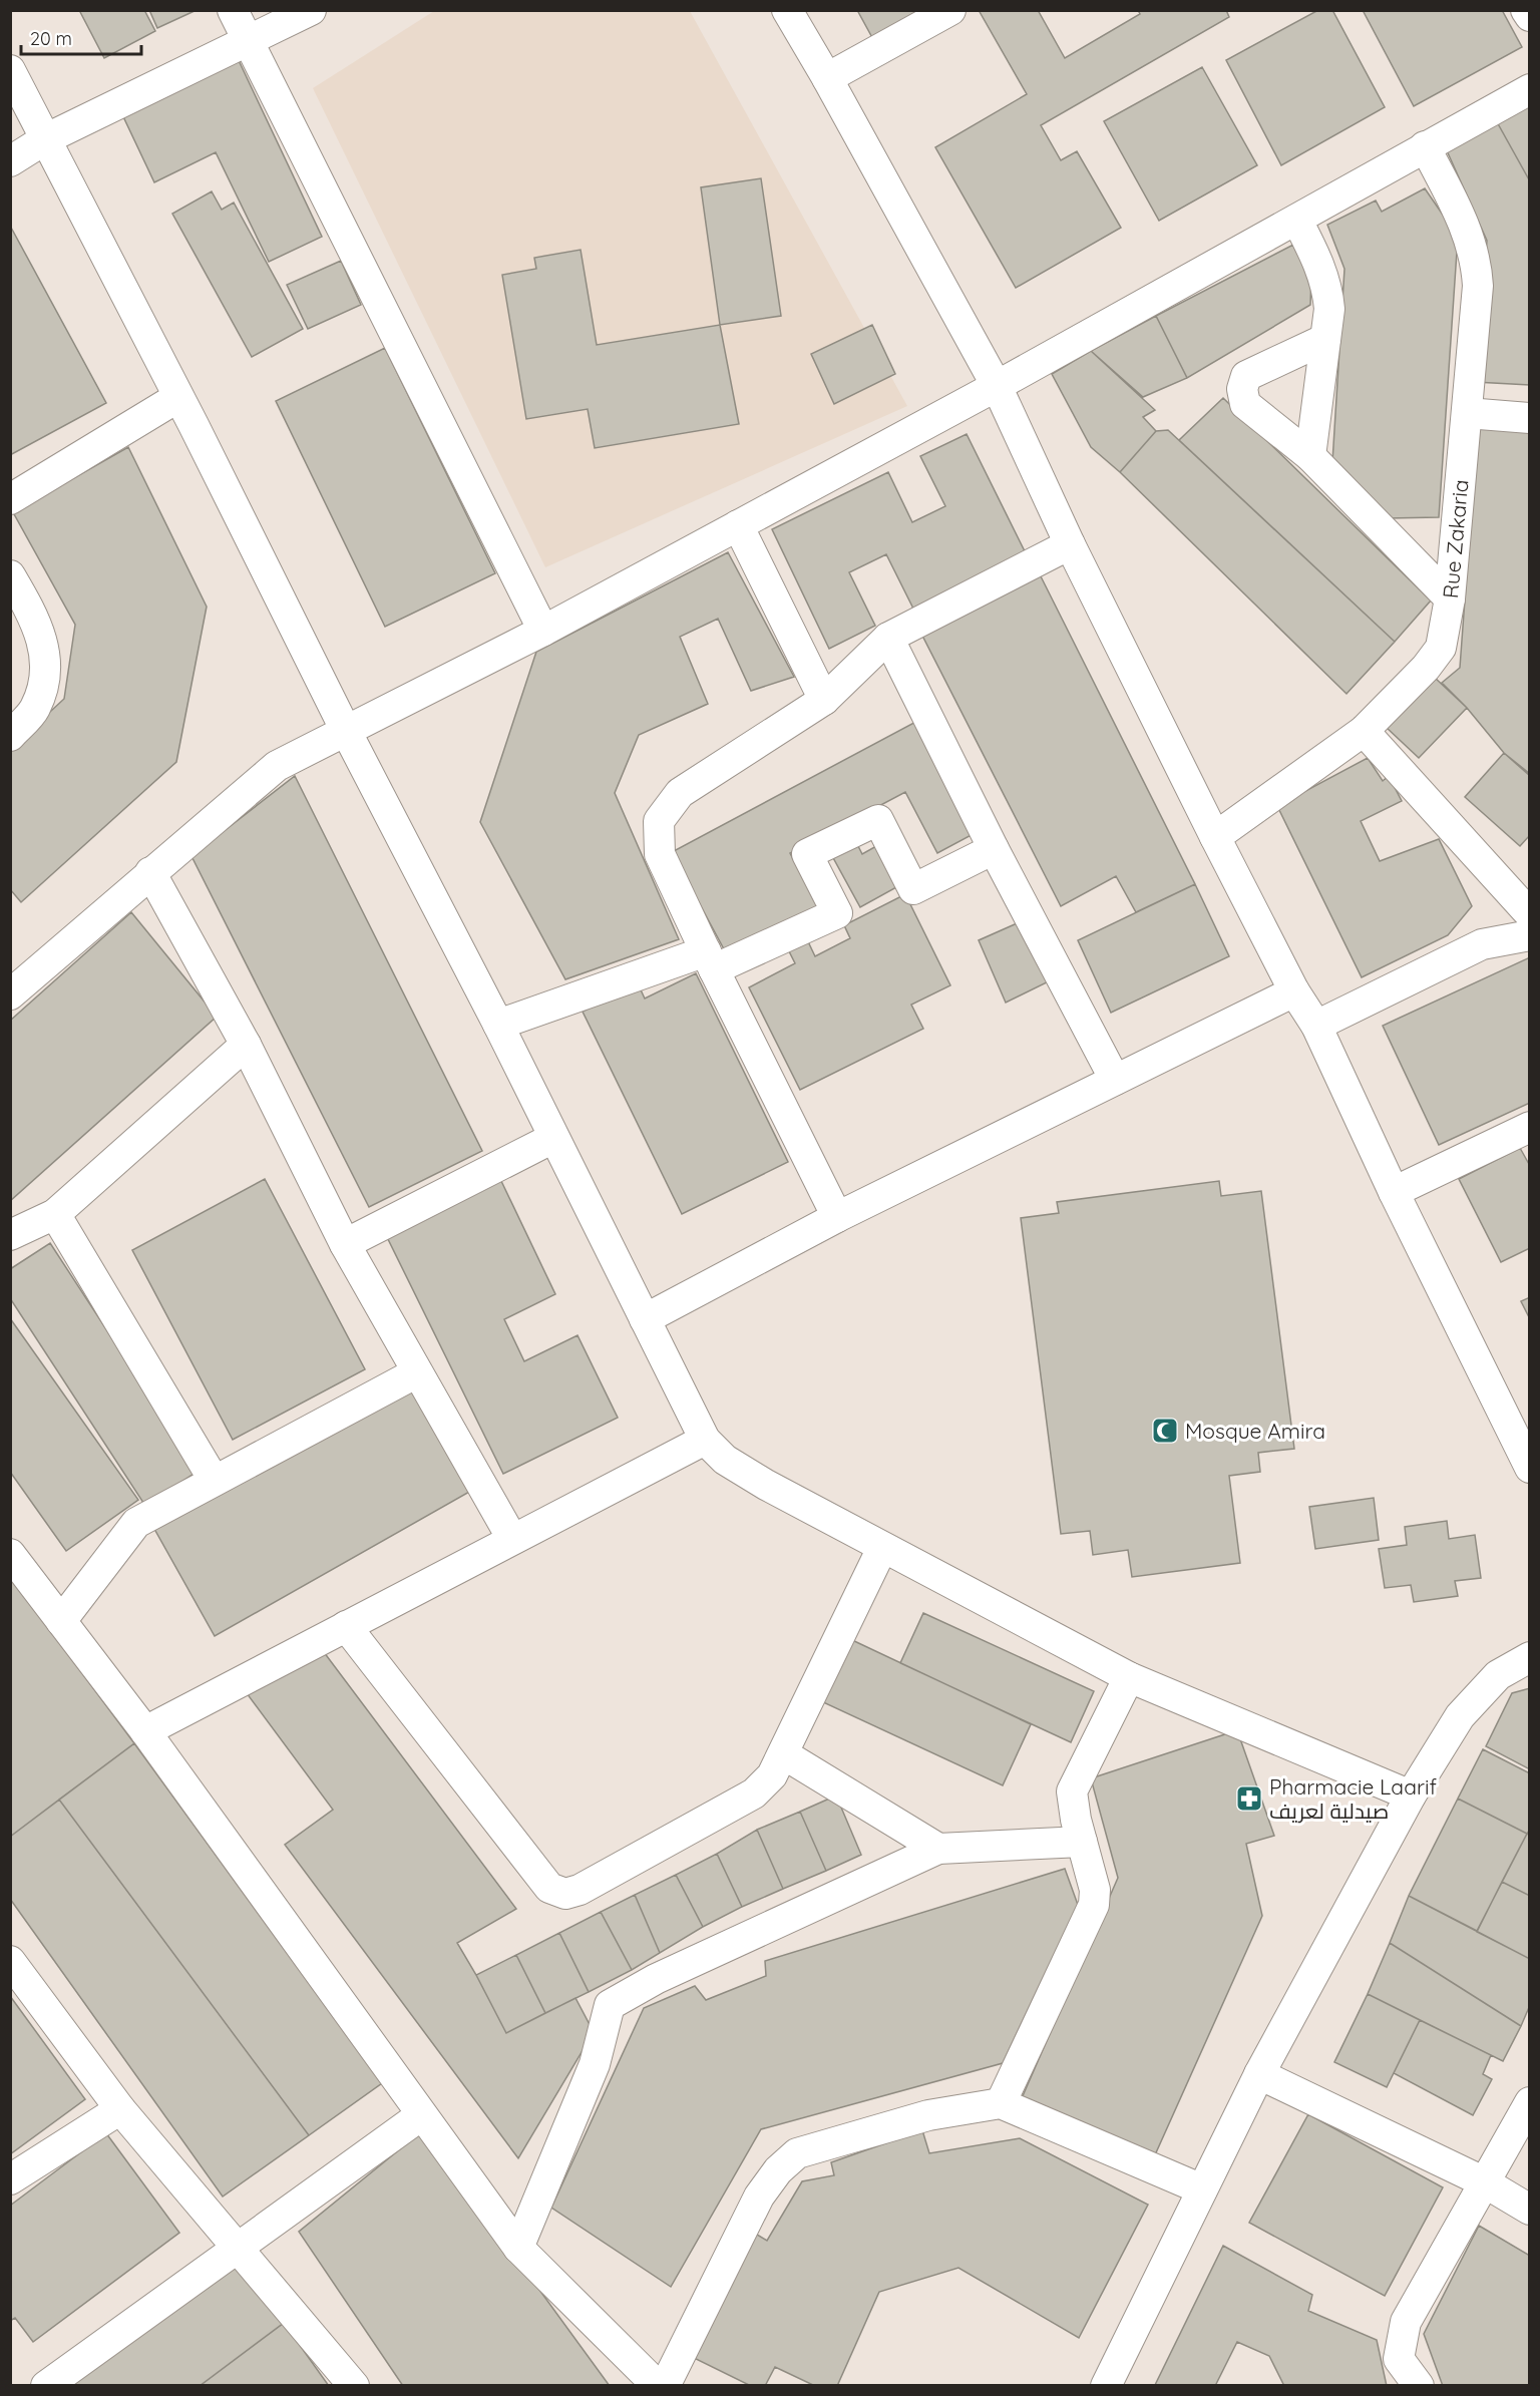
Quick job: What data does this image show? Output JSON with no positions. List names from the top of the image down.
{
  "streets": {
    "street": ["Rue Zakaria"]
  },
  "places": {
    "mosque": ["Mosque Amira"],
    "pharmacy": ["Pharmacie Laarif صيدلية لعريف"]
  },
  "scale_bar": "20 m"
}
